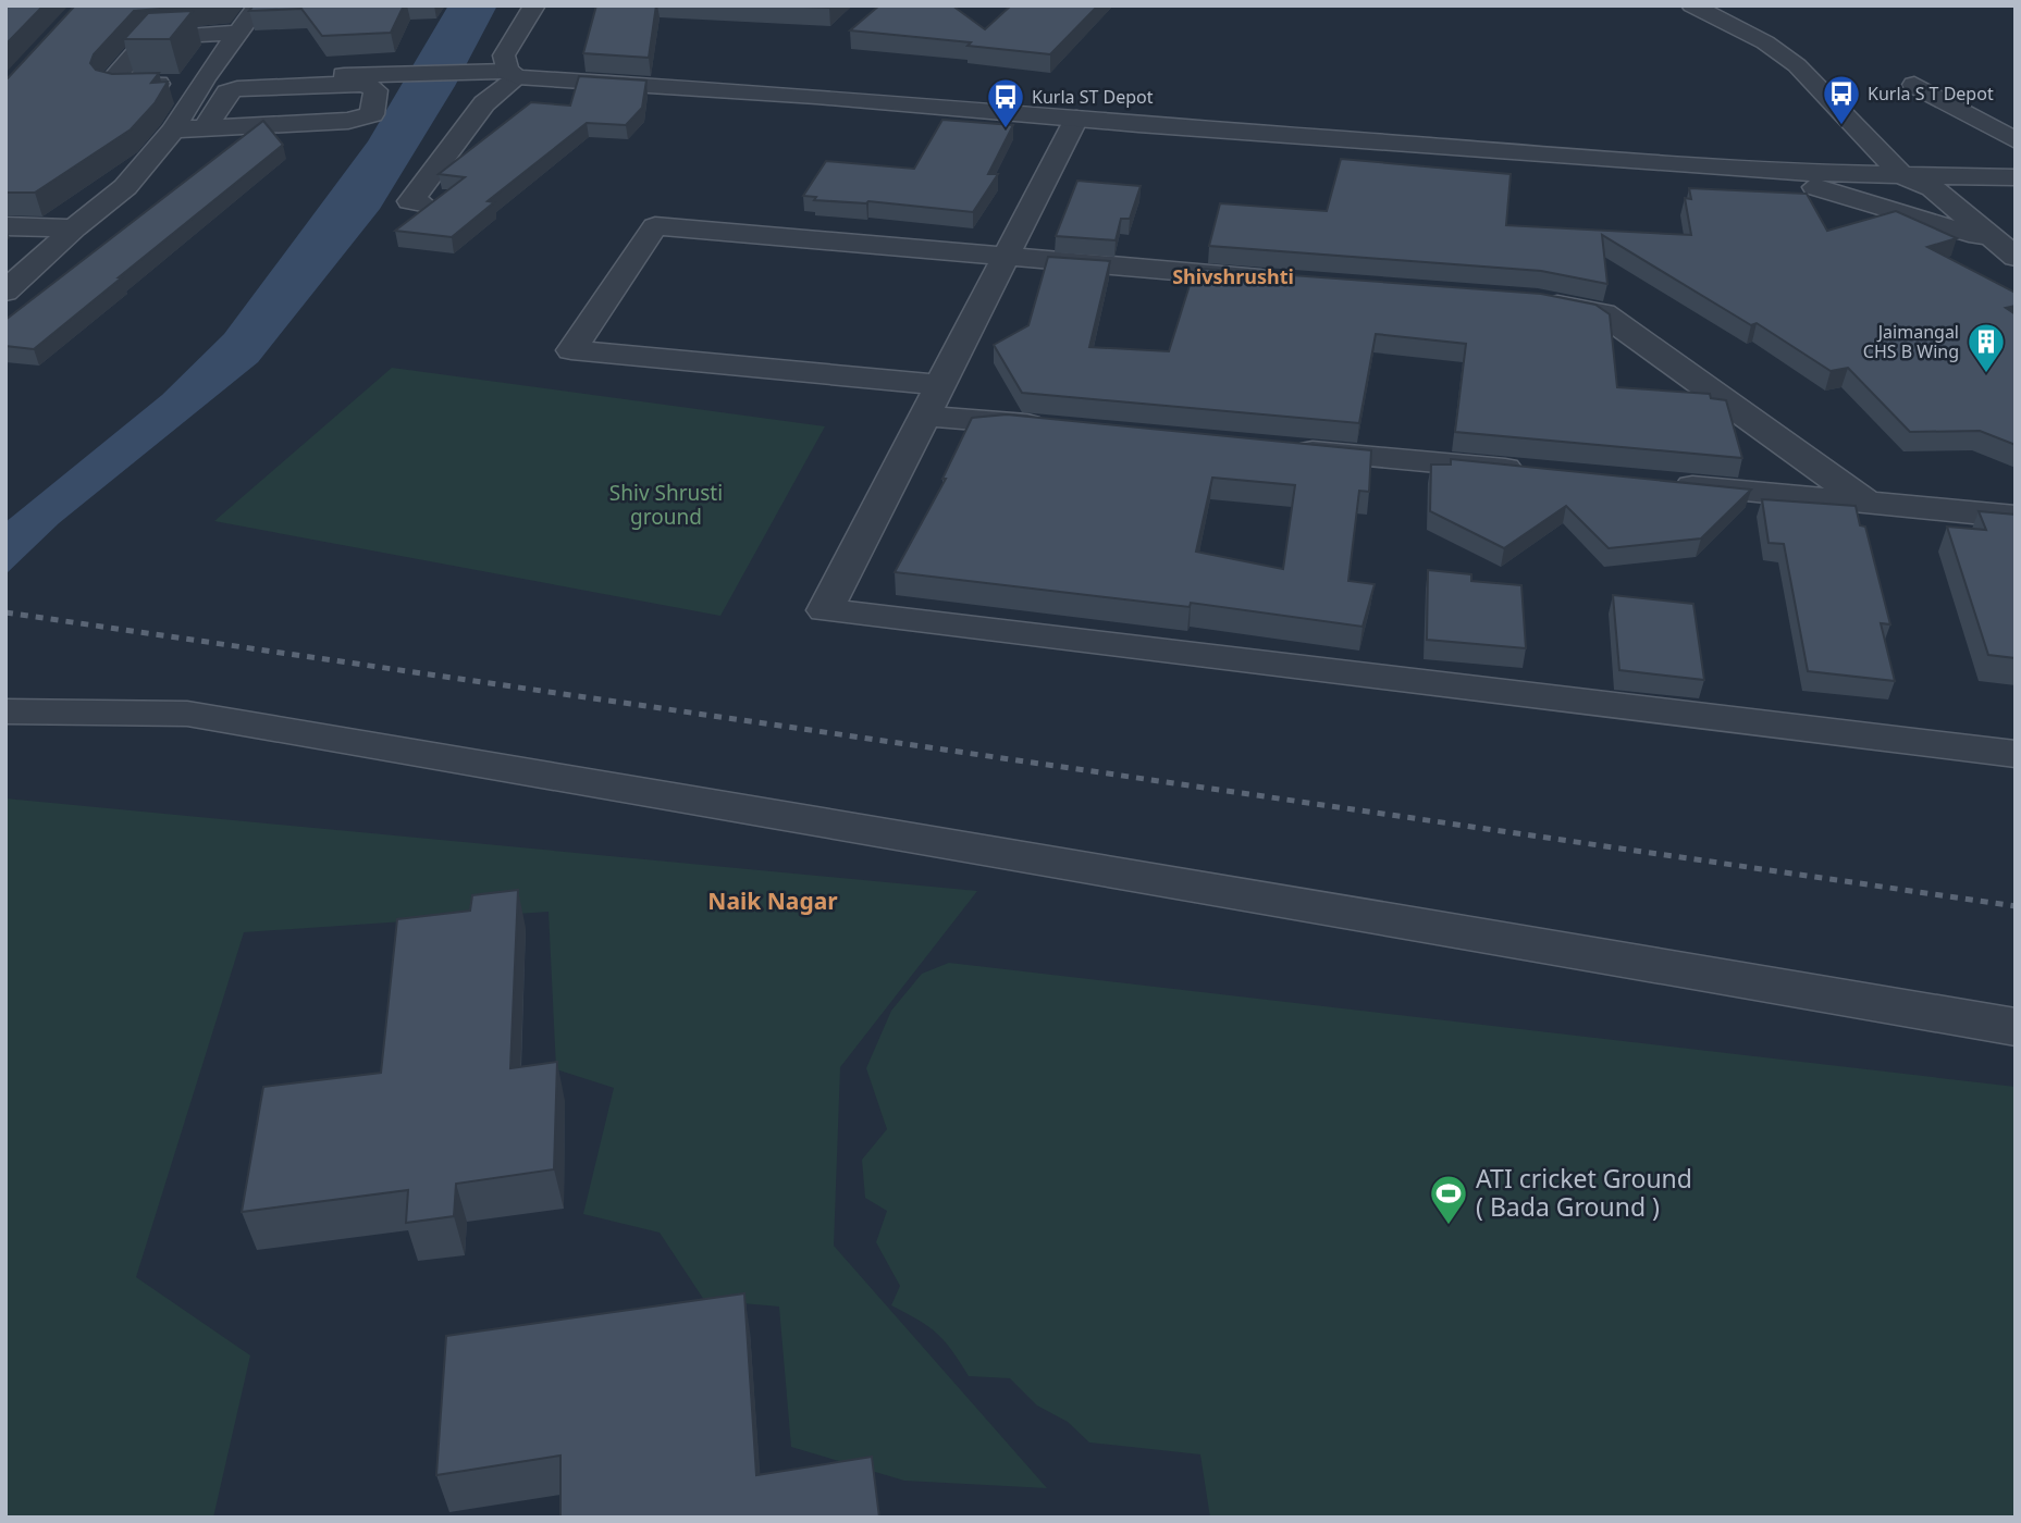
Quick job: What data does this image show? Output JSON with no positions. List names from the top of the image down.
{
  "districts": ["Shivshrushti", "Naik Nagar"],
  "parks": ["Shiv Shrusti ground"],
  "places": {
    "bus stop": ["Kurla S T Depot", "Kurla ST Depot"],
    "building": ["Jaimangal CHS B Wing"],
    "sports": ["ATI cricket Ground ( Bada Ground )"]
  }
}
